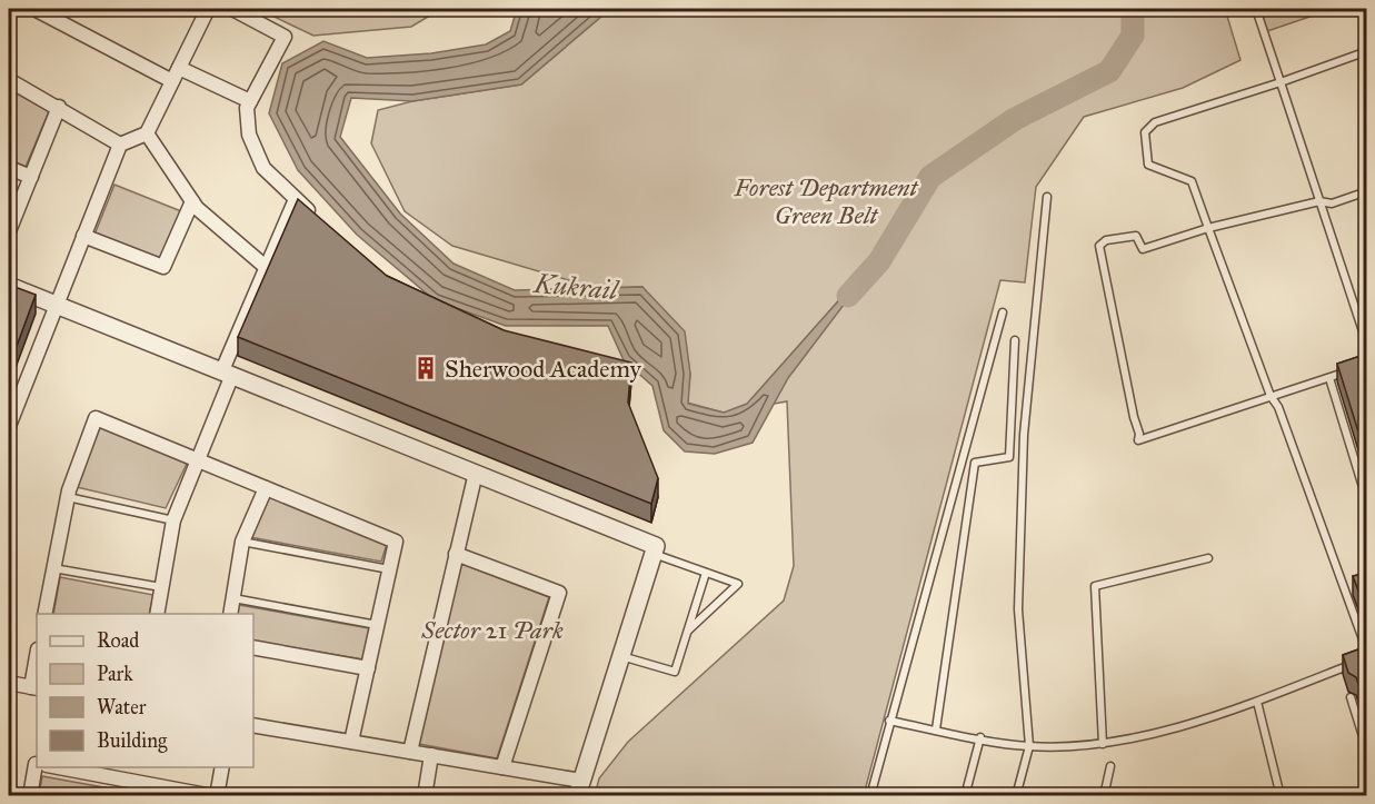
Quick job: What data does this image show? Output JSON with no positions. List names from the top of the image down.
{
  "water": ["Kukrail"],
  "parks": ["Forest Department Green Belt", "Sector 21 Park"],
  "places": {
    "building": ["Sherwood Academy"]
  },
  "legend": [
    "Road",
    "Park",
    "Water",
    "Building"
  ]
}
